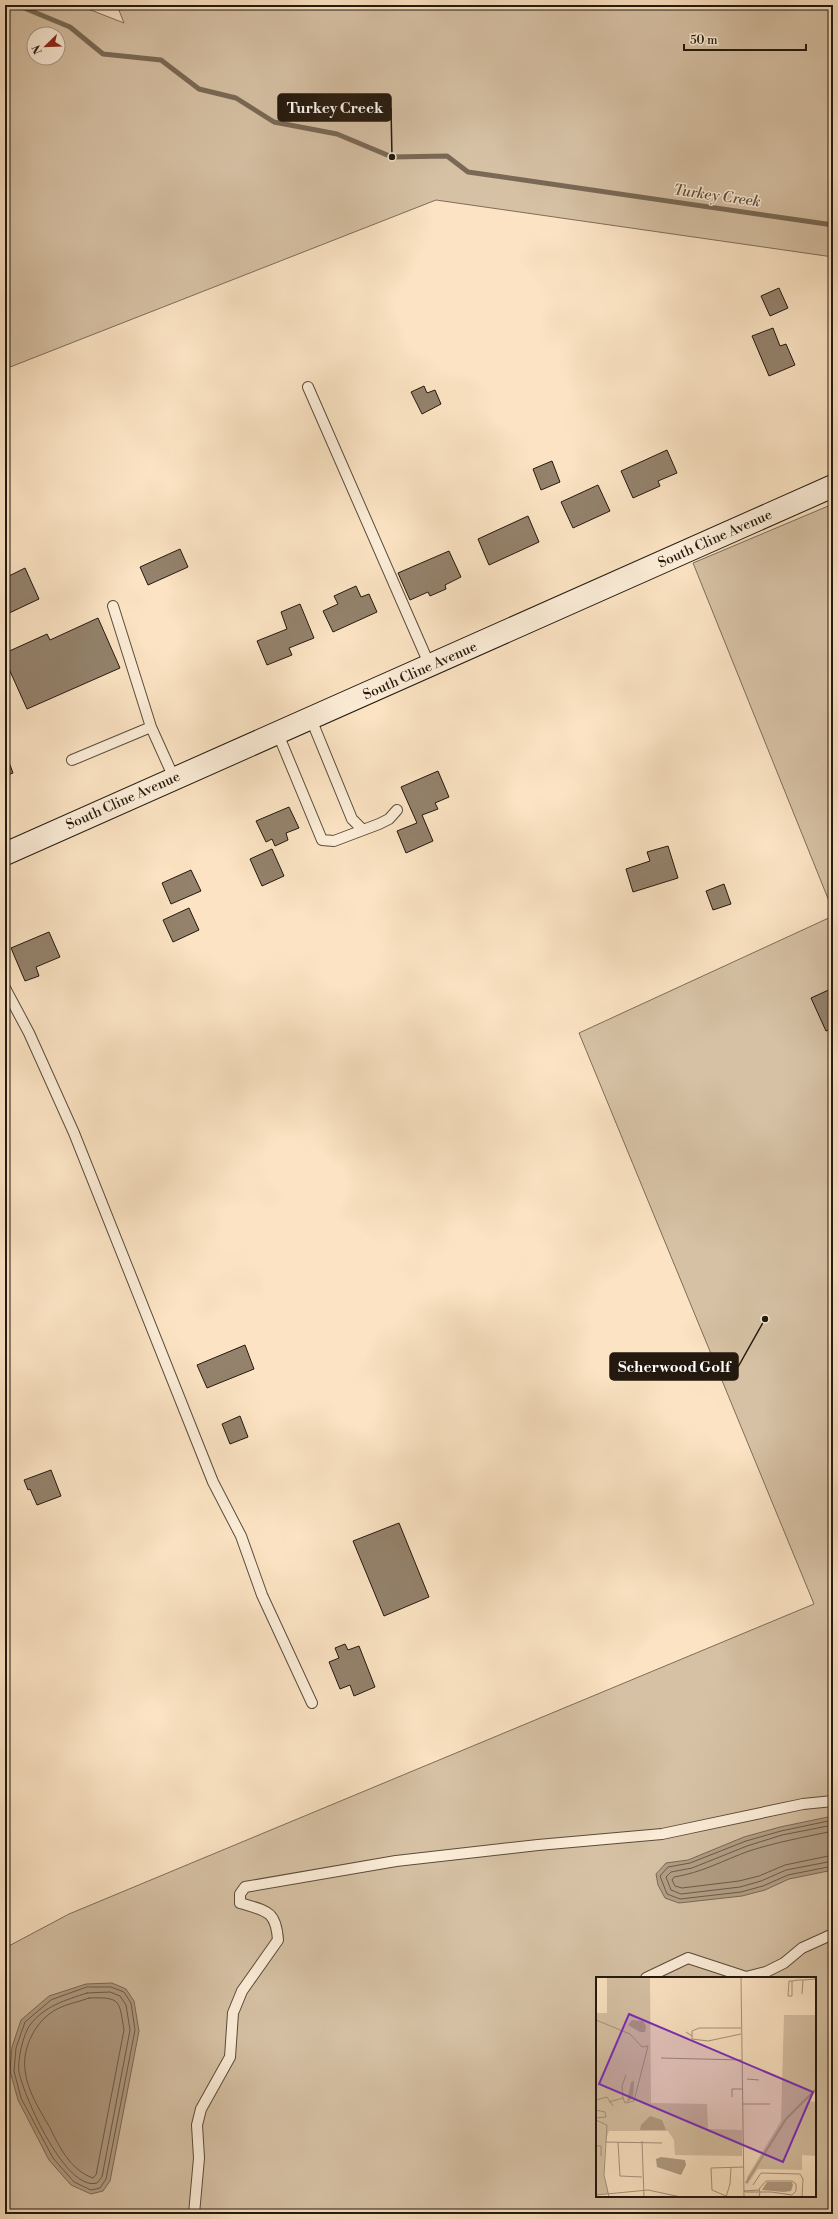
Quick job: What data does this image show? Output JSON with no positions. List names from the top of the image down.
{
  "streets": {
    "street": ["South Cline Avenue"]
  },
  "water": ["Turkey Creek"],
  "places": ["Turkey Creek", "Scherwood Golf"],
  "scale_bar": "50 m",
  "north": "bottom left"
}
